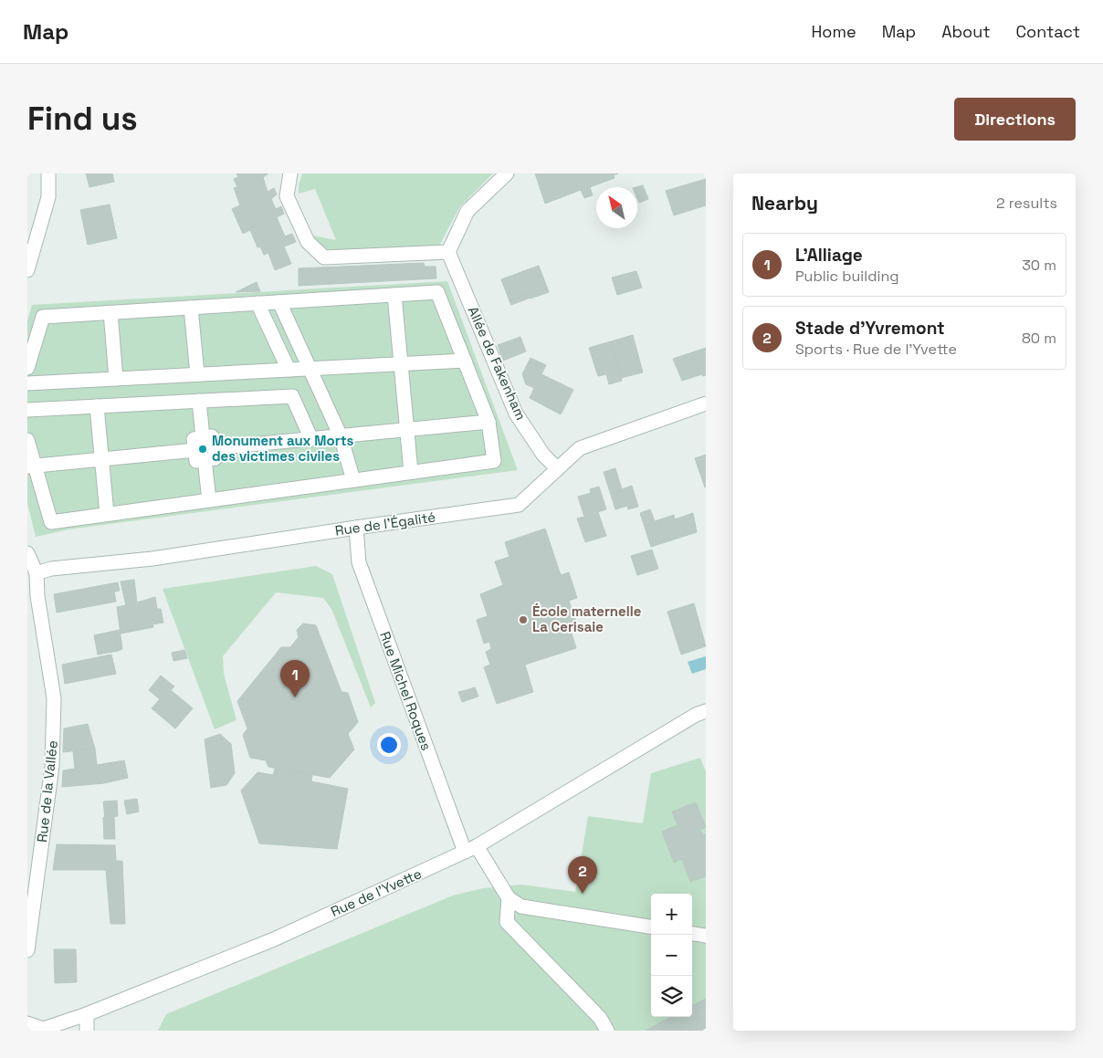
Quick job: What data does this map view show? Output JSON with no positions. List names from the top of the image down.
{
  "streets": {
    "street": [
      "Allée de Fakenham",
      "Rue de l'Égalité",
      "Rue Michel Roques",
      "Rue de la Vallée",
      "Rue de l'Yvette"
    ]
  },
  "crossings": [
    ["Allée de Fakenham", "Rue de l'Égalité"],
    ["Rue de l'Égalité", "Rue Michel Roques"],
    ["Rue de l'Égalité", "Rue de la Vallée"],
    ["Rue Michel Roques", "Rue de l'Yvette"]
  ],
  "places": ["Monument aux Morts des victimes civiles", "École maternelle La Cerisaie"],
  "north": "top left",
  "page": {
    "header": "Map",
    "nav": [
      "Home",
      "Map",
      "About",
      "Contact"
    ],
    "buttons": "Directions",
    "title": "Find us",
    "heading": ["Nearby", "2 results"],
    "list": [
      {
        "mark": "1",
        "name": "L'Alliage",
        "note": "Public building",
        "value": "30 m"
      },
      {
        "mark": "2",
        "name": "Stade d'Yvremont",
        "note": "Sports · Rue de l'Yvette",
        "value": "80 m"
      }
    ],
    "pins": ["1", "2"],
    "map_buttons": ["+", "−"]
  }
}
